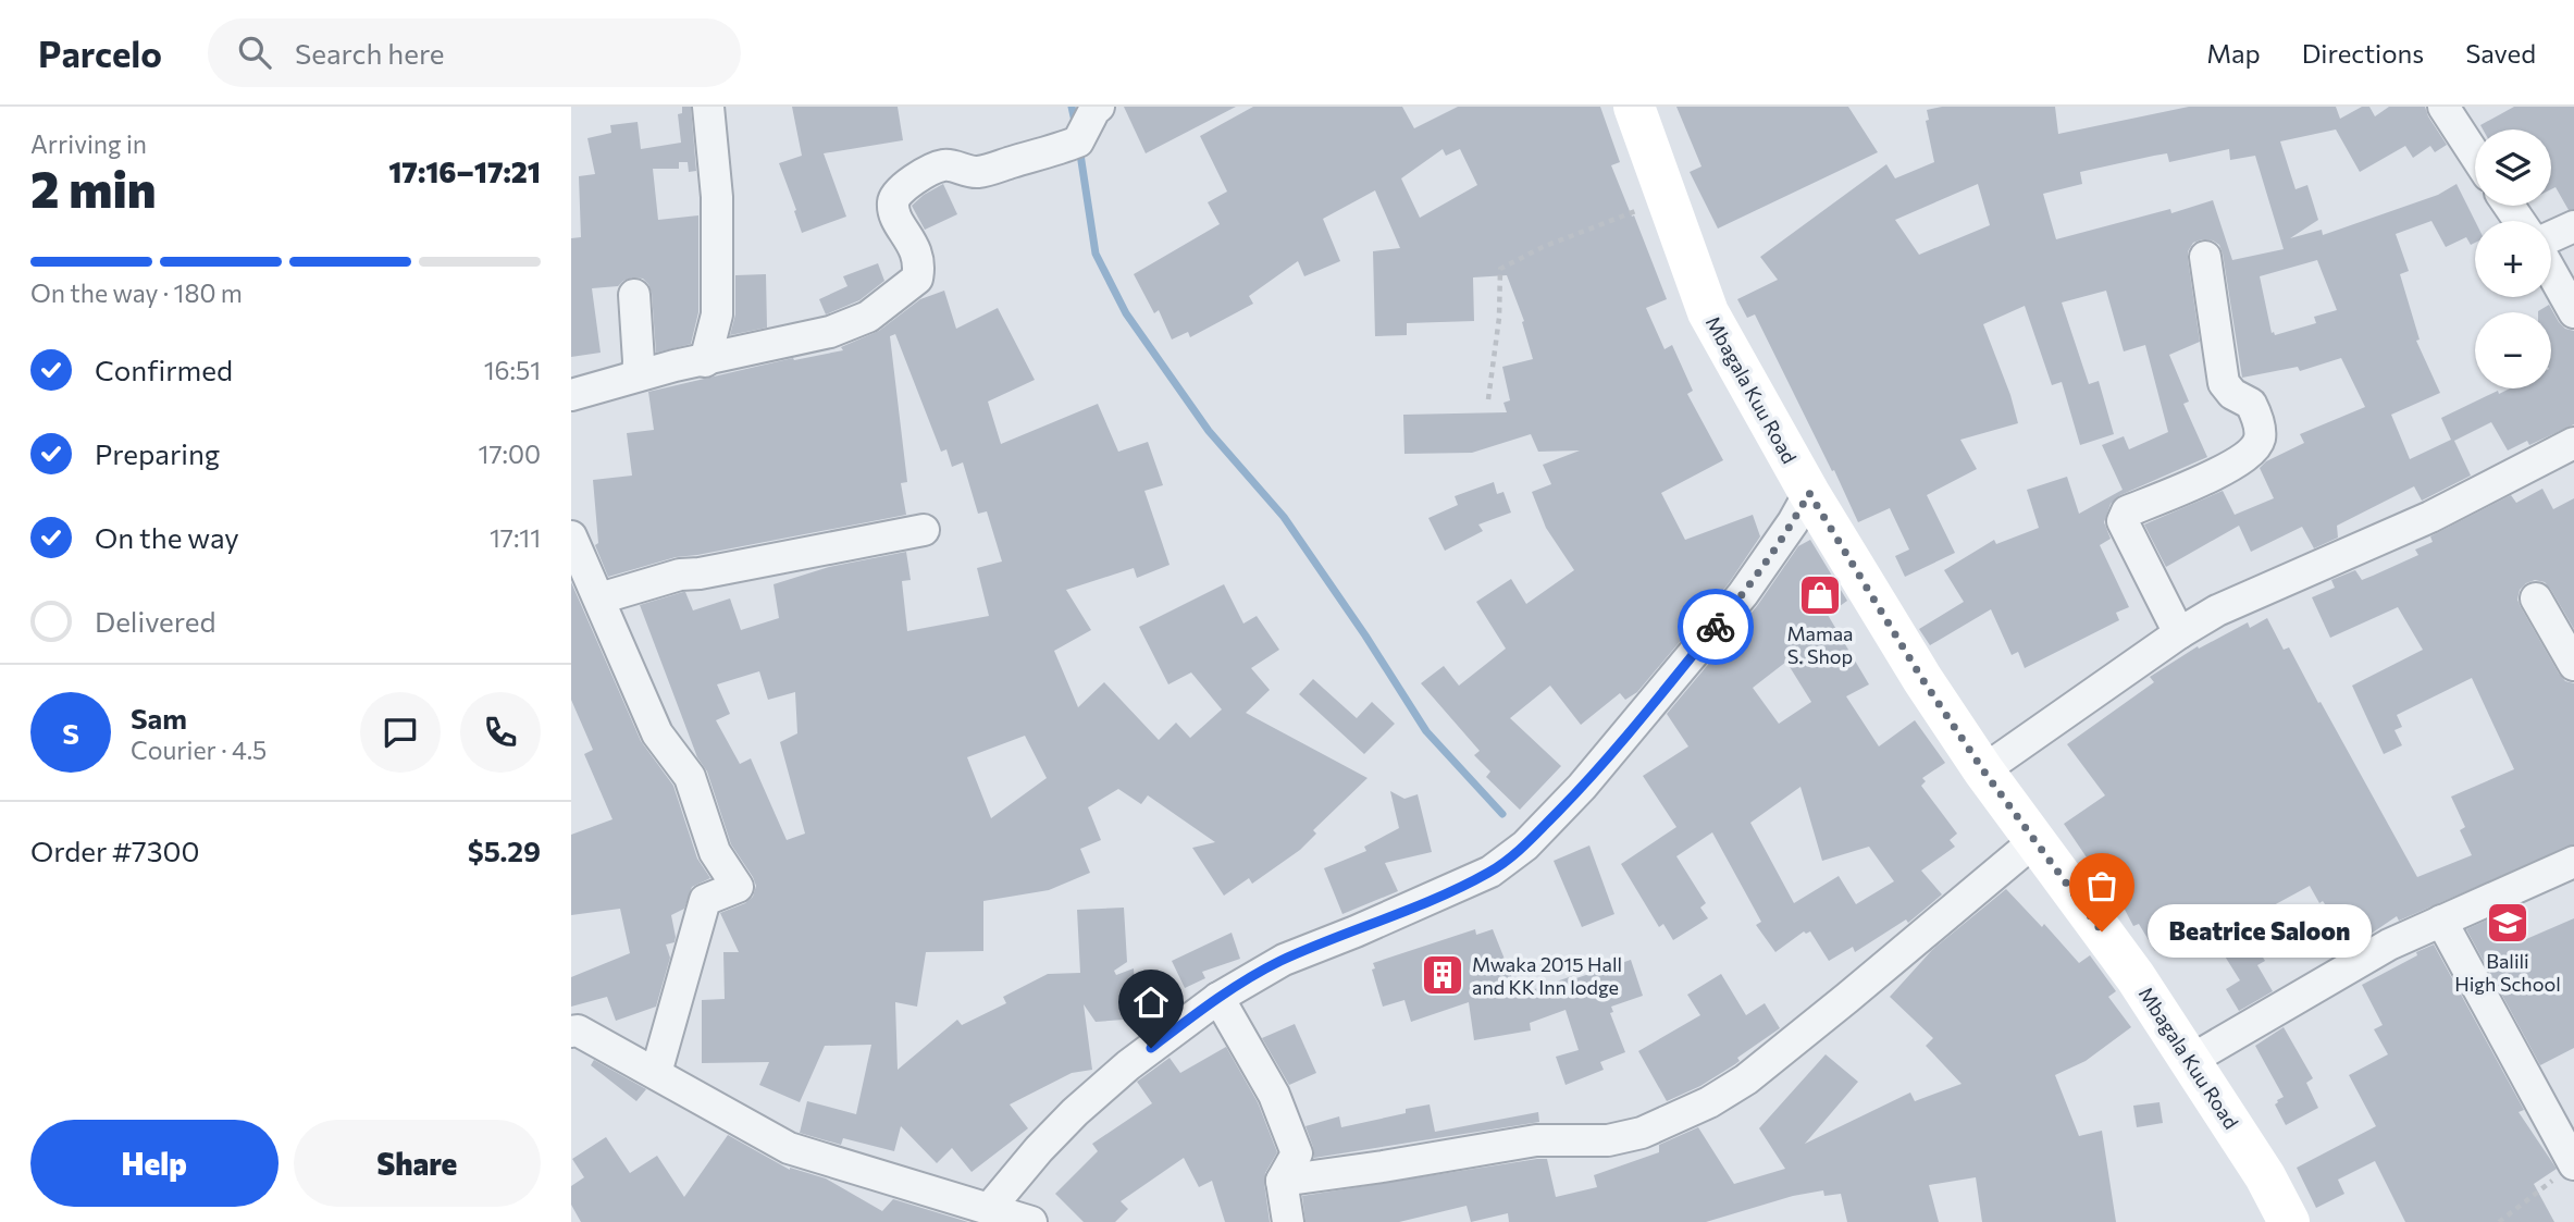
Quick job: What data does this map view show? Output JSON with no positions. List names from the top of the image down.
{
  "streets": {
    "street": ["Mbagala Kuu Road"]
  },
  "places": {
    "shop": ["Mamaa S. Shop"],
    "school or university": ["Balili High School"],
    "other": ["Beatrice Saloon"],
    "building": ["Mwaka 2015 Hall and KK Inn lodge"]
  },
  "page": {
    "header": "Parcelo",
    "search": "Search here",
    "nav": ["Map", "Directions", "Saved"],
    "heading": ["2 min", "Arriving in", "17:16–17:21"],
    "panel": [
      "Sam",
      "Courier · 4.5",
      "Order #7300",
      "$5.29"
    ],
    "map_buttons": ["+", "−"],
    "bar": "On the way · 180 m",
    "list": [
      ["Confirmed", "16:51"],
      ["Preparing", "17:00"],
      ["On the way", "17:11"],
      "Delivered"
    ],
    "round": "S",
    "bubble": "Beatrice Saloon",
    "buttons": ["Help", "Share"]
  }
}
